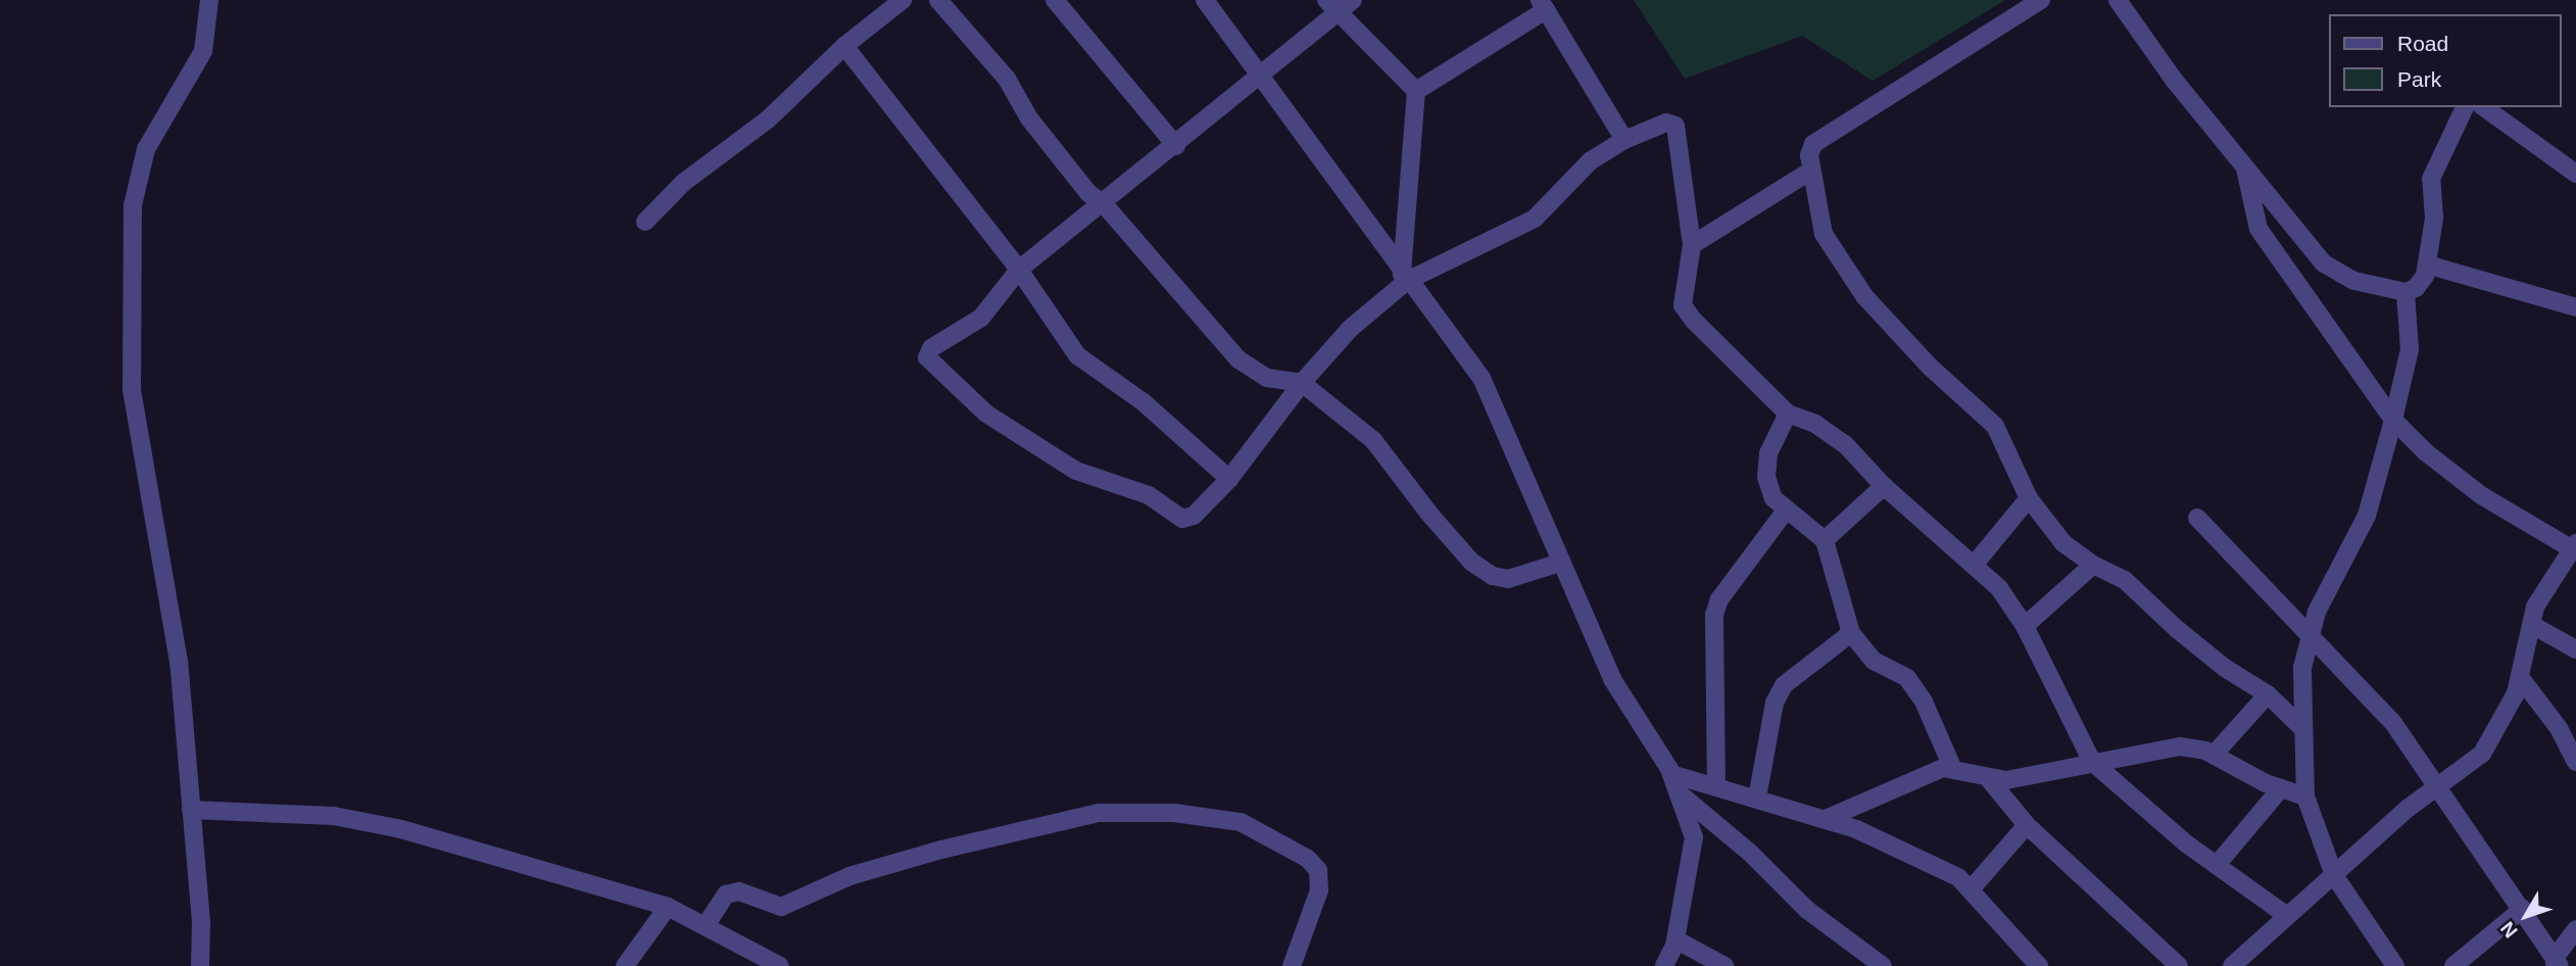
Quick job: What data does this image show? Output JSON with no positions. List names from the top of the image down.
{
  "legend": ["Road", "Park"],
  "north": "bottom left"
}
